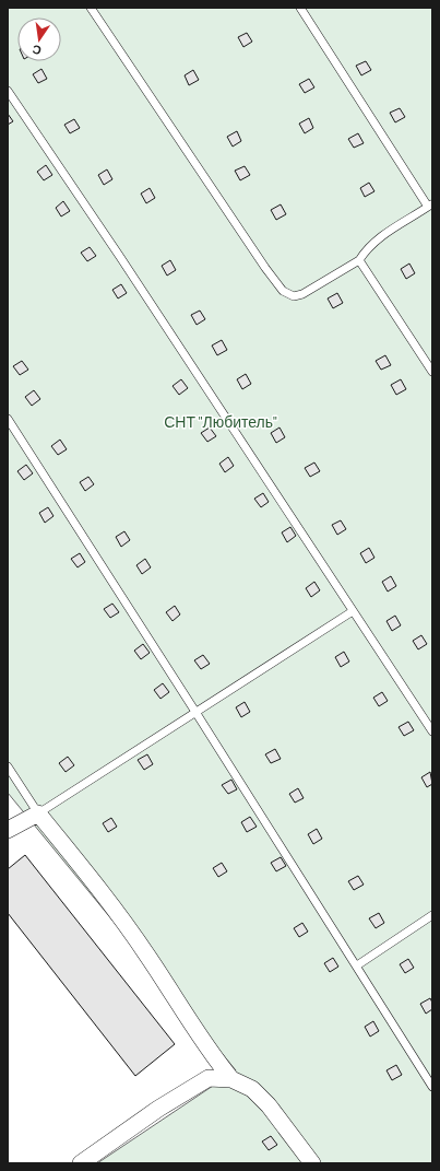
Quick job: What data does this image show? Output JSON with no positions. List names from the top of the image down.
{
  "parks": ["СНТ \"Любитель\""],
  "north": "bottom"
}
